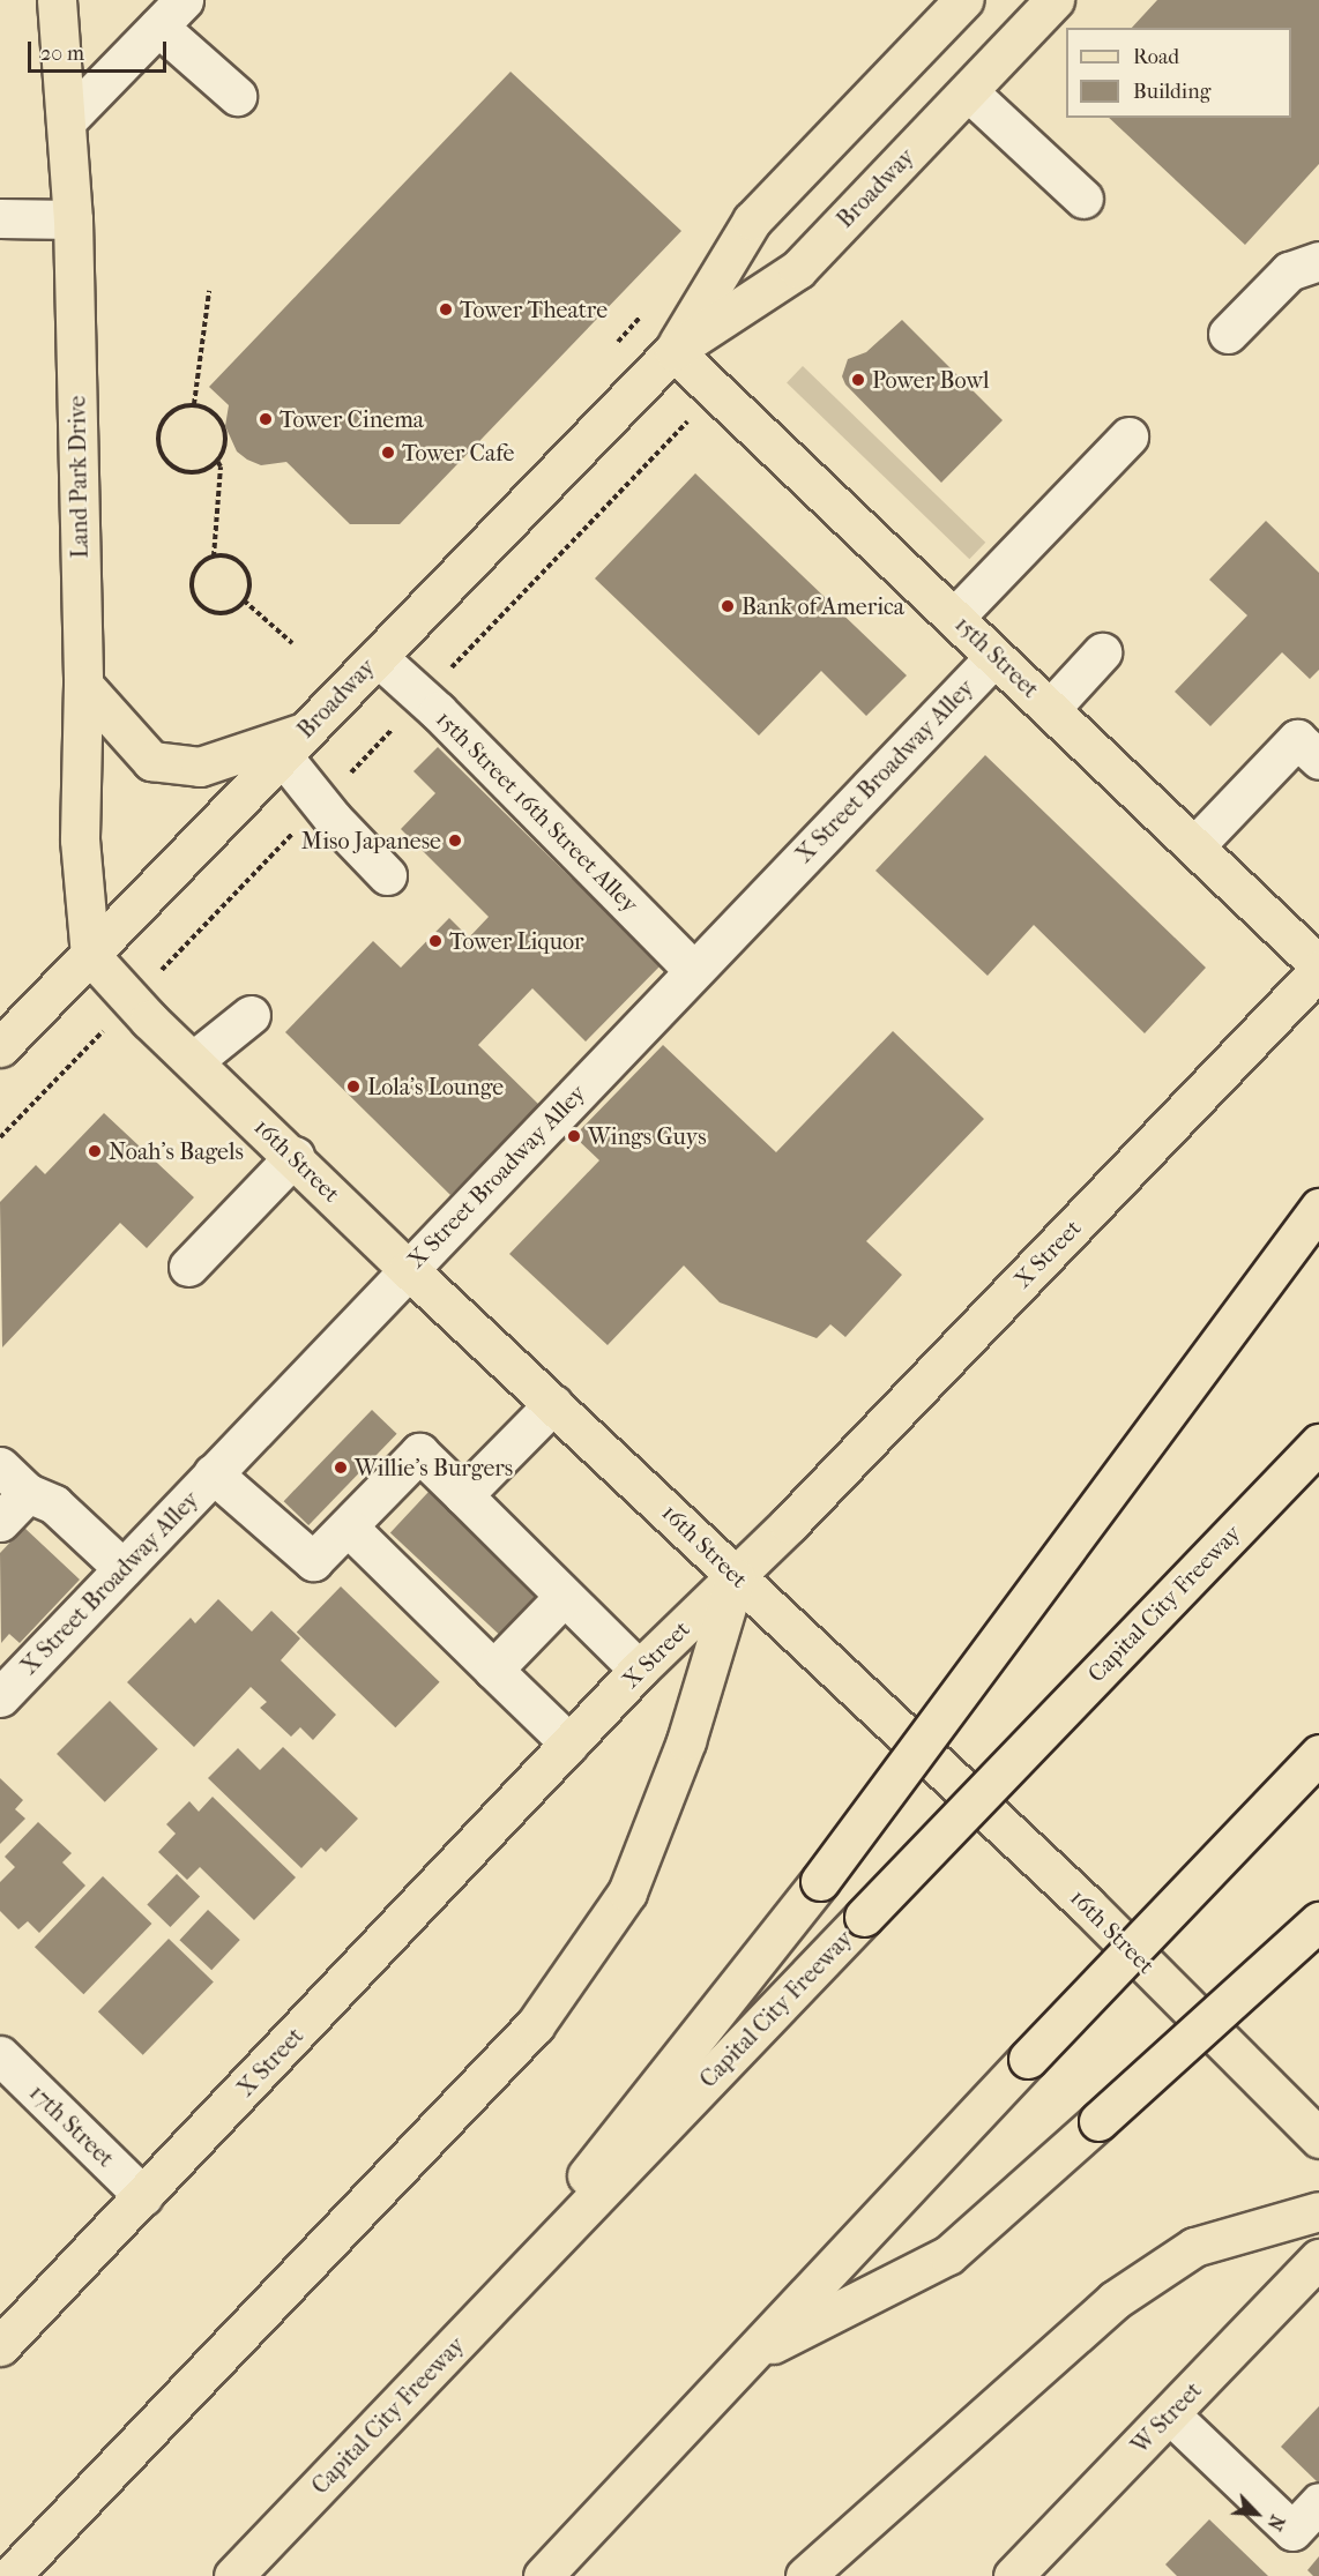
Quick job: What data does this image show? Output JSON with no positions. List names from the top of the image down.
{
  "streets": {
    "main road": [
      "Broadway",
      "Land Park Drive",
      "15th Street",
      "16th Street",
      "X Street",
      "Capital City Freeway",
      "W Street"
    ],
    "street": ["X Street Broadway Alley", "15th Street 16th Street Alley", "17th Street"]
  },
  "crossings": [
    ["Broadway", "Land Park Drive"],
    ["Broadway", "15th Street"],
    ["Broadway", "15th Street 16th Street Alley"],
    ["Broadway", "16th Street"],
    ["Land Park Drive", "16th Street"],
    ["15th Street", "X Street Broadway Alley"],
    ["X Street Broadway Alley", "15th Street 16th Street Alley"],
    ["X Street Broadway Alley", "16th Street"],
    ["16th Street", "X Street"],
    ["X Street", "17th Street"]
  ],
  "places": [
    "Tower Theatre",
    "Power Bowl",
    "Tower Cinema",
    "Tower Cafe",
    "Bank of America",
    "Miso Japanese",
    "Tower Liquor",
    "Lola's Lounge",
    "Wings Guys",
    "Noah's Bagels",
    "Willie's Burgers"
  ],
  "legend": ["Road", "Building"],
  "scale_bar": "20 m",
  "north": "bottom right"
}
